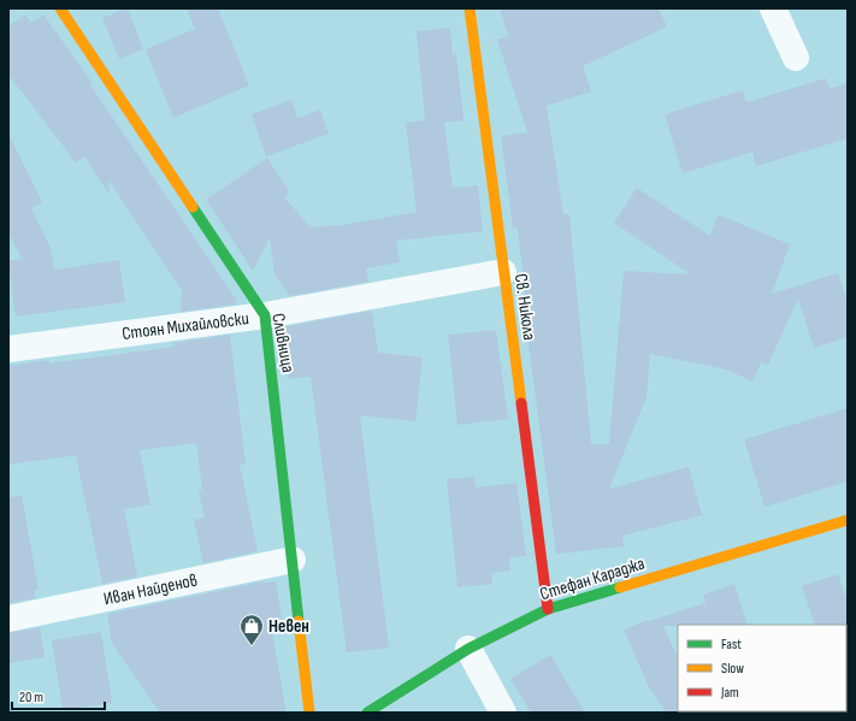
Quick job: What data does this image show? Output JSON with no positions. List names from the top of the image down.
{
  "streets": {
    "street": [
      "Св. Никола",
      "Стоян Михайловски",
      "Сливница",
      "Стефан Караджа",
      "Иван Найденов"
    ]
  },
  "crossings": [
    ["Св. Никола", "Стоян Михайловски"],
    ["Св. Никола", "Стефан Караджа"],
    ["Стоян Михайловски", "Сливница"],
    ["Сливница", "Иван Найденов"]
  ],
  "places": {
    "shop": ["Невен"]
  },
  "legend": ["Fast", "Slow", "Jam"],
  "scale_bar": "20 m"
}
